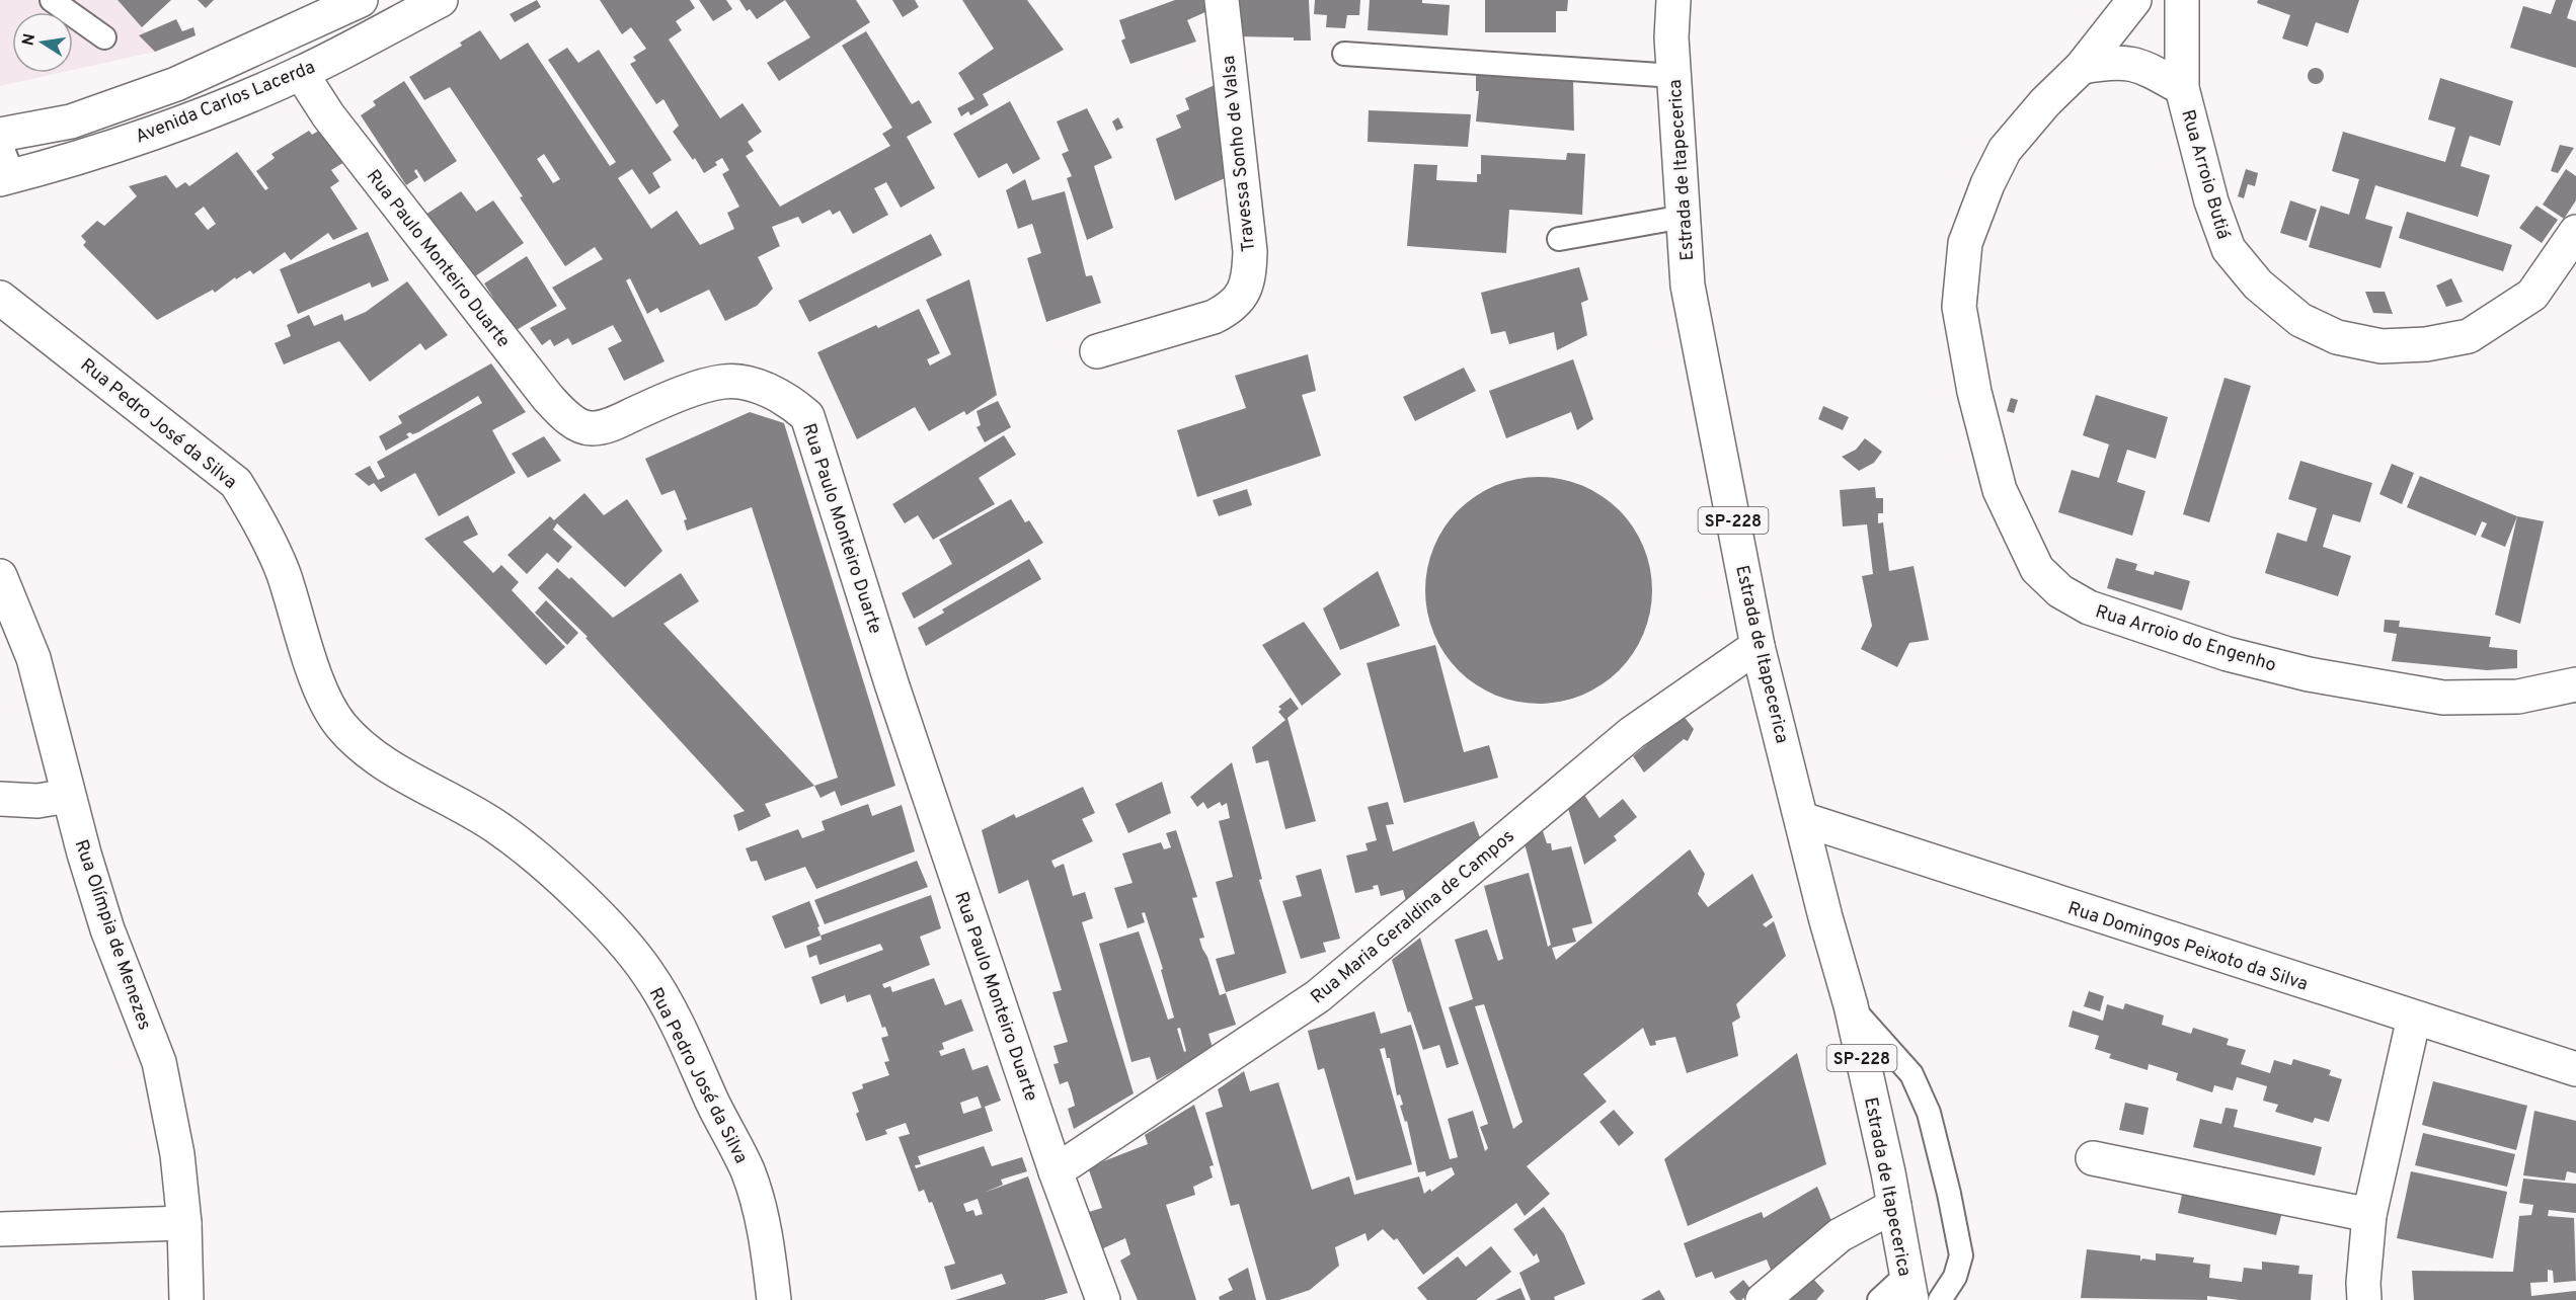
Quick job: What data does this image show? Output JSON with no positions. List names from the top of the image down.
{
  "streets": {
    "street": [
      "Avenida Carlos Lacerda",
      "Travessa Sonho de Valsa",
      "Estrada de Itapecerica",
      "Rua Arroio Butiá",
      "Rua Paulo Monteiro Duarte",
      "Rua Pedro José da Silva",
      "SP-228",
      "Rua Arroio do Engenho",
      "Rua Maria Geraldina de Campos",
      "Rua Olímpia de Menezes",
      "Rua Domingos Peixoto da Silva"
    ]
  },
  "crossings": [
    ["Avenida Carlos Lacerda", "Rua Paulo Monteiro Duarte"],
    ["Estrada de Itapecerica", "Rua Maria Geraldina de Campos"],
    ["Estrada de Itapecerica", "Rua Domingos Peixoto da Silva"],
    ["Rua Paulo Monteiro Duarte", "Rua Maria Geraldina de Campos"]
  ],
  "north": "left"
}
